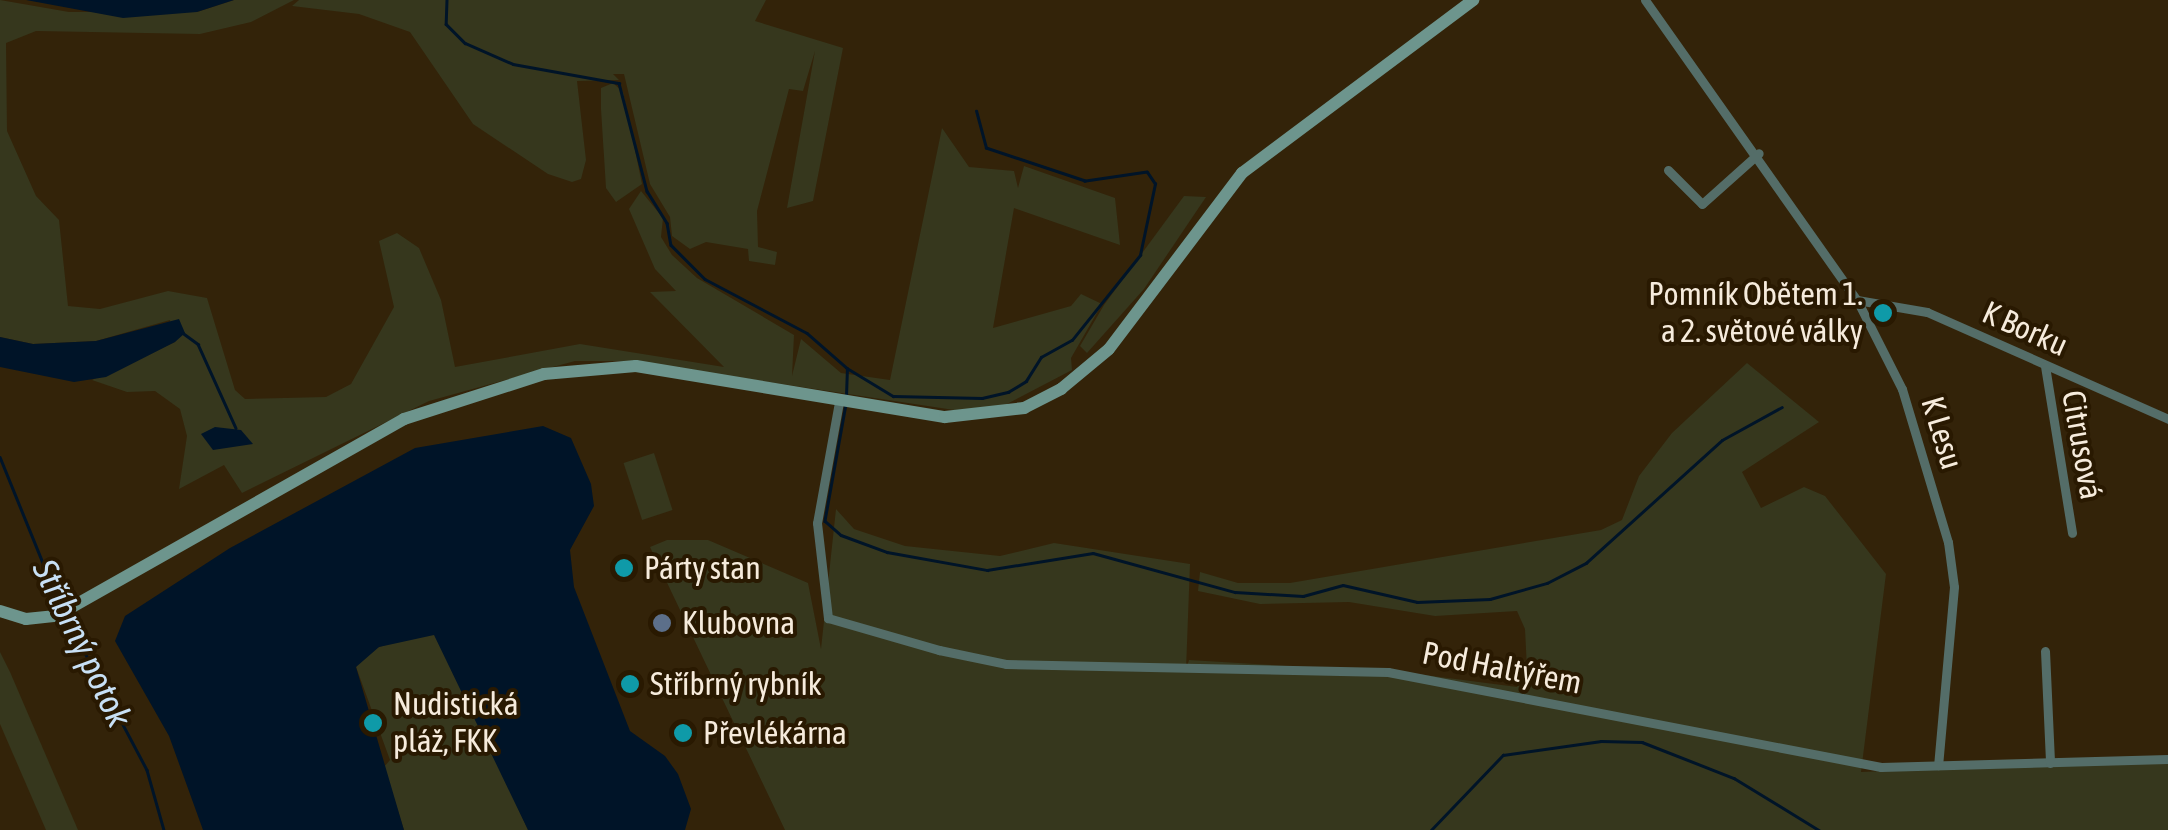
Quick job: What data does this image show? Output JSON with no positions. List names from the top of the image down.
{
  "streets": {
    "street": [
      "K Borku",
      "K Lesu",
      "Citrusová",
      "Pod Haltýřem"
    ]
  },
  "crossings": [
    ["K Borku", "K Lesu"],
    ["K Borku", "Citrusová"],
    ["K Lesu", "Pod Haltýřem"]
  ],
  "water": ["Stříbrný potok"],
  "places": [
    "Pomník Obětem 1. a 2. světové války",
    "Párty stan",
    "Klubovna",
    "Stříbrný rybník",
    "Nudistická pláž, FKK",
    "Převlékárna"
  ]
}
